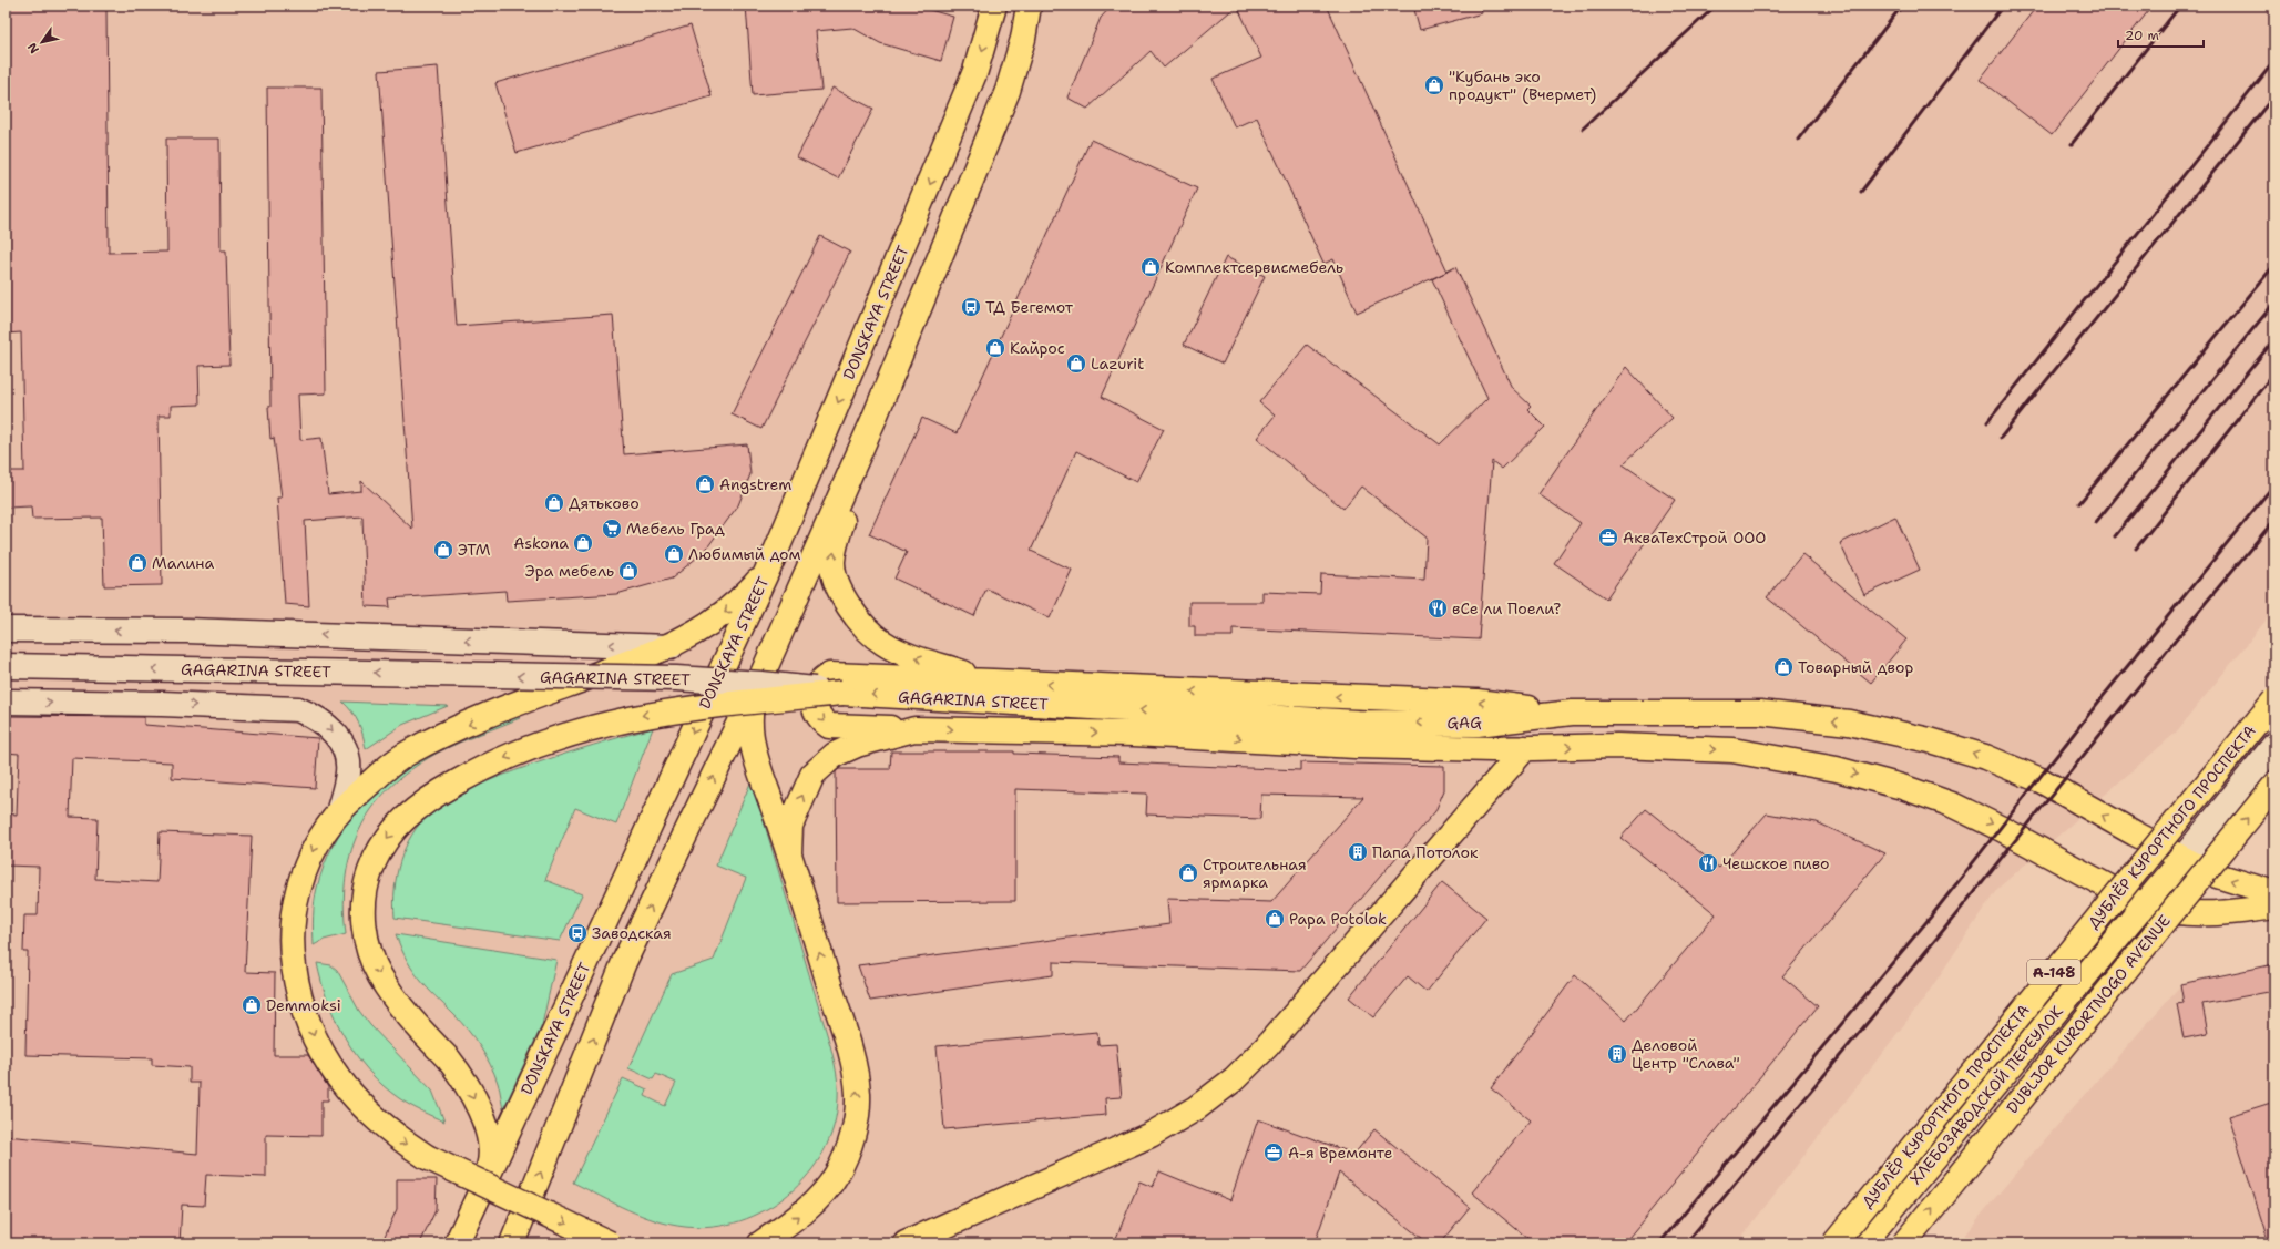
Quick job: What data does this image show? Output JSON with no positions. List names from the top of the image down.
{
  "streets": {
    "main road": [
      "DONSKAYA STREET",
      "GAGARINA STREET",
      "GAG",
      "ДУБЛЁР КУРОРТНОГО ПРОСПЕКТА",
      "А-148",
      "DUBLJOR KURORTNOGO AVENUE",
      "ХЛЕБОЗАВОДСКОЙ ПЕРЕУЛОК"
    ]
  },
  "crossings": [
    ["GAGARINA STREET", "GAG"]
  ],
  "one_way": ["DUBLJOR KURORTNOGO AVENUE"],
  "places": {
    "shop": [
      "\"Кубань эко продукт\" (Вчермет)",
      "Комплектсервисмебель",
      "Кайрос",
      "Lazurit",
      "Angstrem",
      "Дятьково",
      "Askona",
      "ЭТМ",
      "Любимый дом",
      "Малина",
      "Эра мебель",
      "Товарный двор",
      "Строительная ярмарка",
      "Papa Potolok",
      "Demmoksi"
    ],
    "bus stop": ["ТД Бегемот", "Заводская"],
    "supermarket": ["Мебель Град"],
    "office": ["АкваТехСтрой ООО", "А-я Времонте"],
    "restaurant": ["вСе ли Поели?", "Чешское пиво"],
    "building": ["Папа Потолок", "Деловой Центр \"Слава\""]
  },
  "scale_bar": "20 m",
  "north": "bottom left"
}
